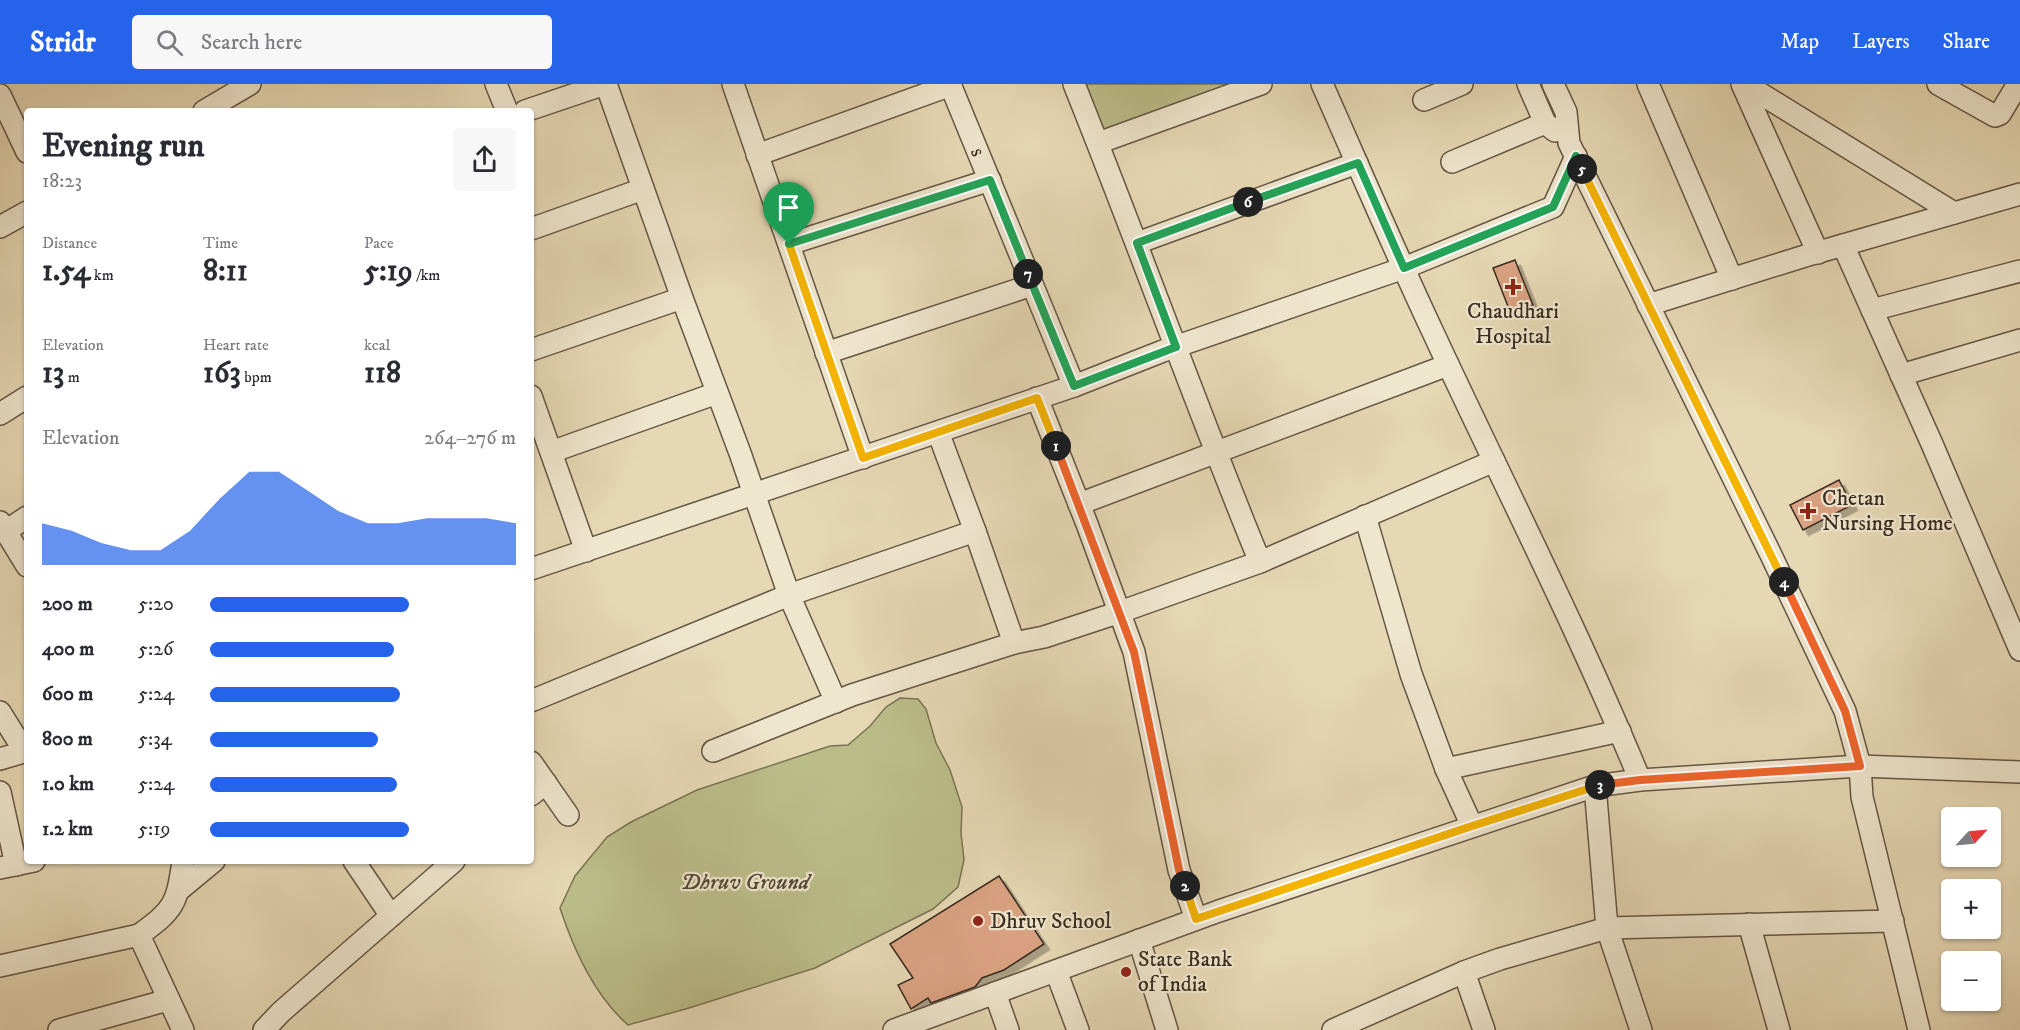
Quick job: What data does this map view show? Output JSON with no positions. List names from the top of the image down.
{
  "streets": {
    "street": ["s"]
  },
  "parks": ["Dhruv Ground"],
  "places": {
    "health": ["Chaudhari Hospital", "Chetan Nursing Home"],
    "other": ["Dhruv School", "State Bank of India"]
  },
  "north": "top right",
  "page": {
    "header": "Stridr",
    "search": "Search here",
    "nav": ["Map", "Layers", "Share"],
    "heading": ["Evening run", "18:23"],
    "pins": [
      "5",
      "6",
      "7",
      "1",
      "4",
      "3",
      "2"
    ],
    "stats": [
      ["Distance", "1.54 km"],
      ["Time", "8:11"],
      ["Pace", "5:19 /km"],
      ["Elevation", "13 m"],
      ["Heart rate", "163 bpm"],
      ["kcal", "118"]
    ],
    "chart": ["Elevation", "264–276 m"],
    "list": [
      {
        "name": "200 m",
        "note": "5:20"
      },
      {
        "name": "400 m",
        "note": "5:26"
      },
      {
        "name": "600 m",
        "note": "5:24"
      },
      {
        "name": "800 m",
        "note": "5:34"
      },
      {
        "name": "1.0 km",
        "note": "5:24"
      },
      {
        "name": "1.2 km",
        "note": "5:19"
      }
    ],
    "map_buttons": ["+", "−"]
  }
}
